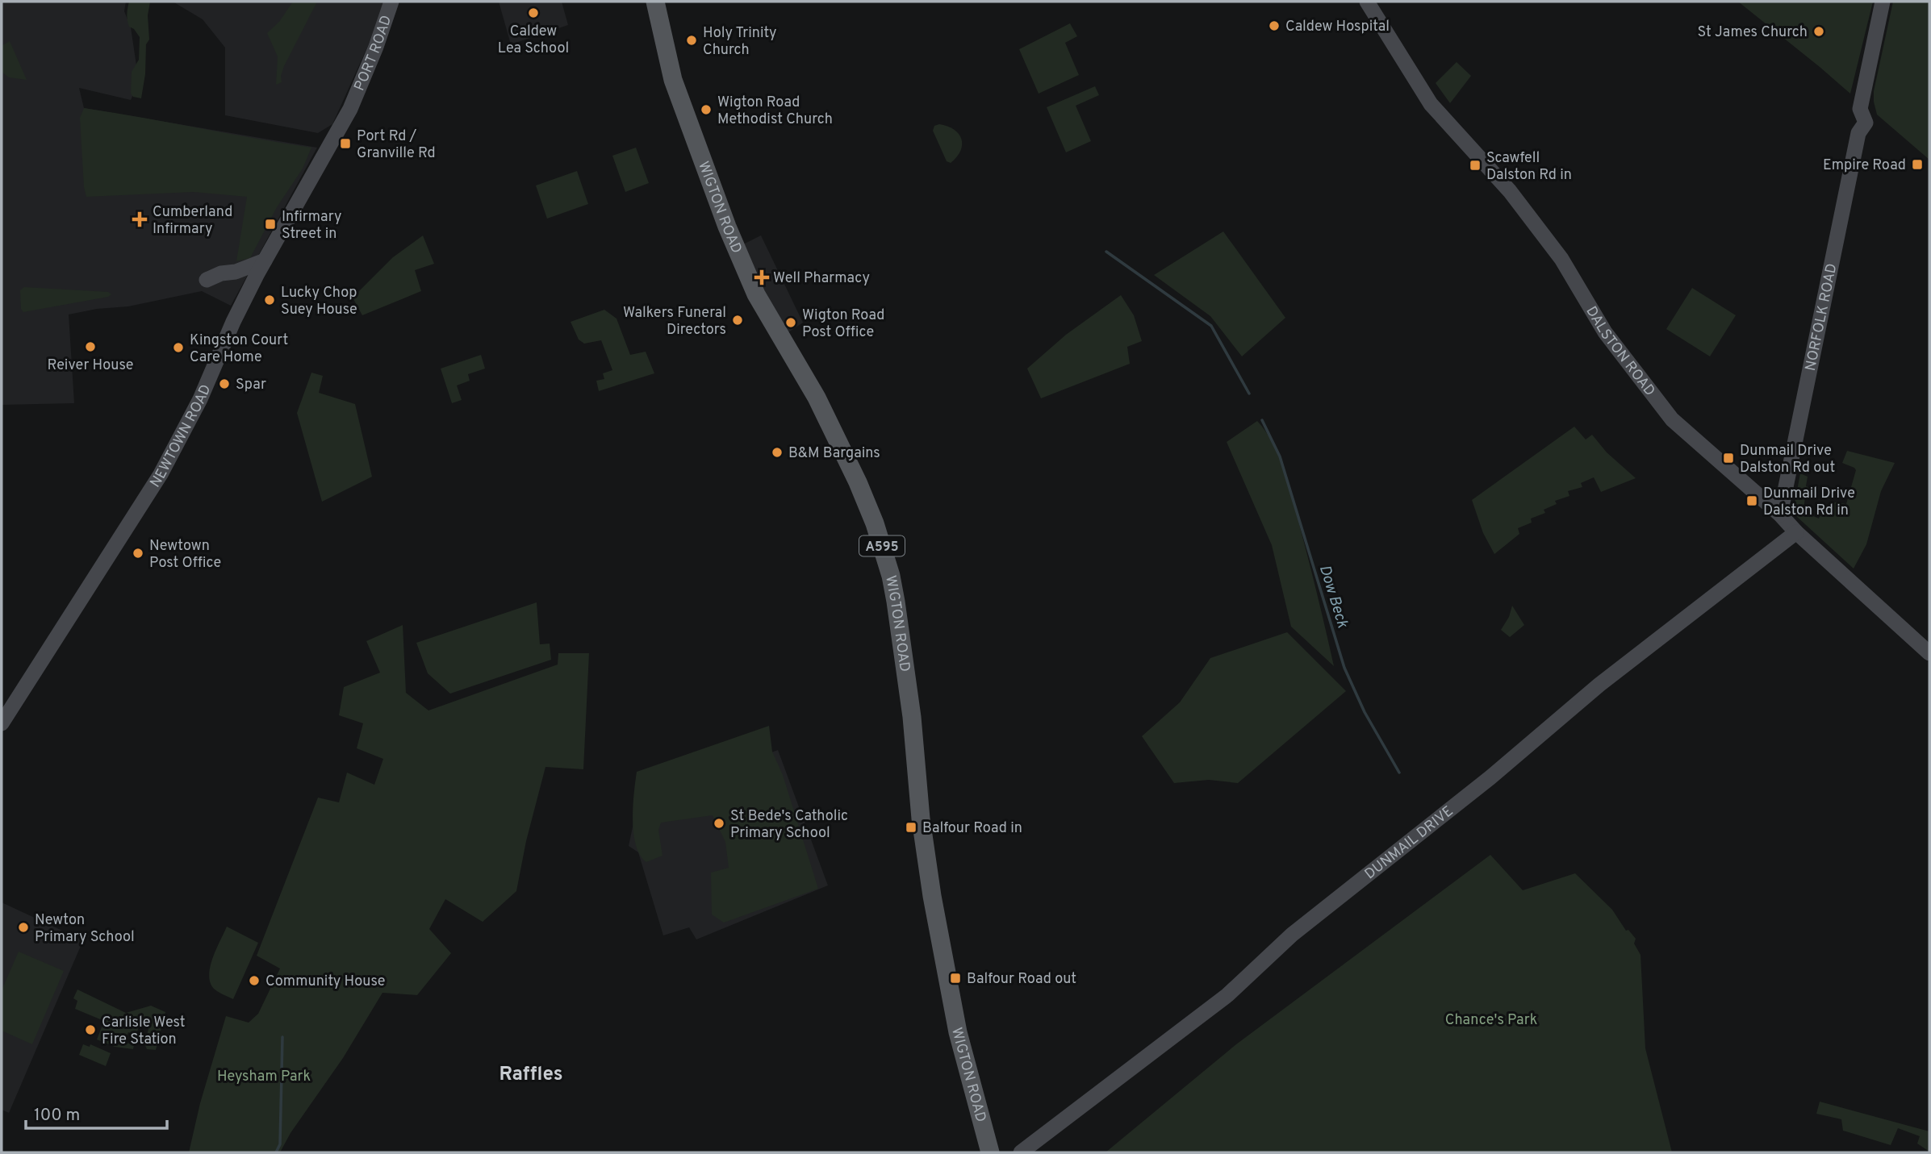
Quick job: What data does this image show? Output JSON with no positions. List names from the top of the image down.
{
  "streets": {
    "main road": [
      "PORT ROAD",
      "WIGTON ROAD",
      "NORFOLK ROAD",
      "DALSTON ROAD",
      "NEWTOWN ROAD",
      "A595",
      "DUNMAIL DRIVE"
    ]
  },
  "crossings": [
    ["PORT ROAD", "NEWTOWN ROAD"],
    ["NORFOLK ROAD", "DALSTON ROAD"],
    ["DALSTON ROAD", "DUNMAIL DRIVE"]
  ],
  "districts": ["Raffles"],
  "water": ["Dow Beck"],
  "parks": ["Chance's Park", "Heysham Park"],
  "places": {
    "other": [
      "Caldew Lea School",
      "Caldew Hospital",
      "St James Church",
      "Holy Trinity Church",
      "Wigton Road Methodist Church",
      "Lucky Chop Suey House",
      "Walkers Funeral Directors",
      "Wigton Road Post Office",
      "Reiver House",
      "Kingston Court Care Home",
      "Spar",
      "B&M Bargains",
      "Newtown Post Office",
      "St Bede's Catholic Primary School",
      "Newton Primary School",
      "Community House",
      "Carlisle West Fire Station"
    ],
    "transit": [
      "Port Rd / Granville Rd",
      "Empire Road",
      "Scawfell Dalston Rd in",
      "Infirmary Street in",
      "Dunmail Drive Dalston Rd out",
      "Dunmail Drive Dalston Rd in",
      "Balfour Road in",
      "Balfour Road out"
    ],
    "health": ["Cumberland Infirmary", "Well Pharmacy"]
  },
  "scale_bar": "100 m"
}
